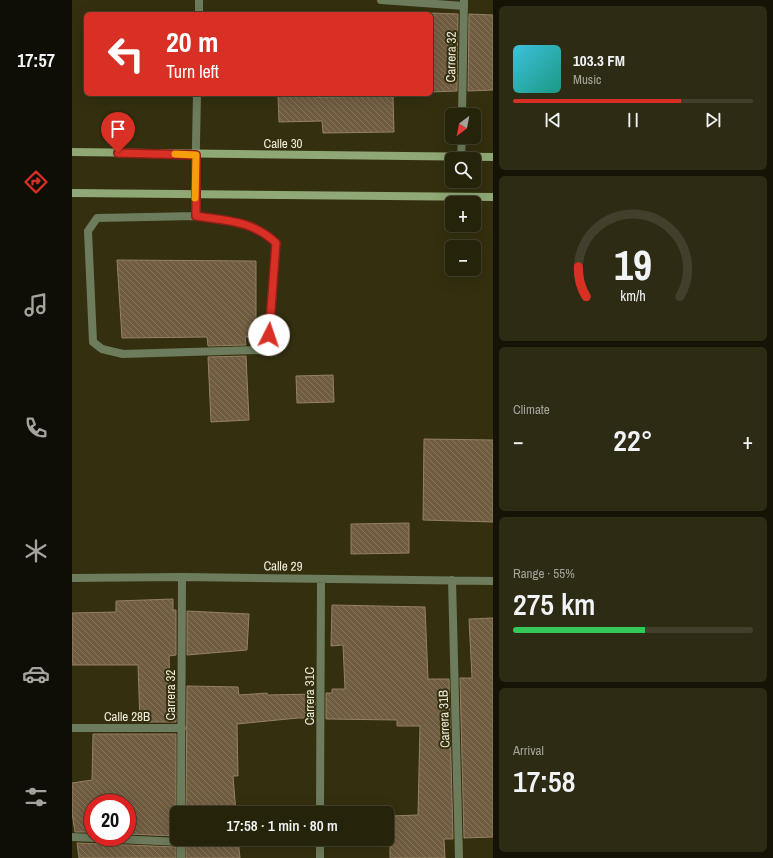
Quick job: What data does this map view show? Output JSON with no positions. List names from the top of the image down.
{
  "streets": {
    "main road": ["Calle 30"],
    "street": [
      "Carrera 32",
      "Calle 29",
      "Carrera 31C",
      "Calle 28B",
      "Carrera 31B"
    ]
  },
  "crossings": [
    ["Carrera 32", "Calle 29"],
    ["Carrera 32", "Calle 28B"],
    ["Calle 29", "Carrera 31C"],
    ["Calle 29", "Carrera 31B"]
  ],
  "north": "bottom left",
  "page": {
    "tabs": "17:57",
    "turn": ["20 m", "Turn left"],
    "song": ["103.3 FM", "Music"],
    "map_buttons": ["+", "−"],
    "tile": [
      "Climate",
      ["Range · 55%", "275 km"],
      ["Arrival", "17:58"]
    ],
    "heat": ["−", "22°", "+"],
    "limit": "20",
    "trip": "17:58 · 1 min · 80 m",
    "gauge": ["19", "km/h"]
  }
}
